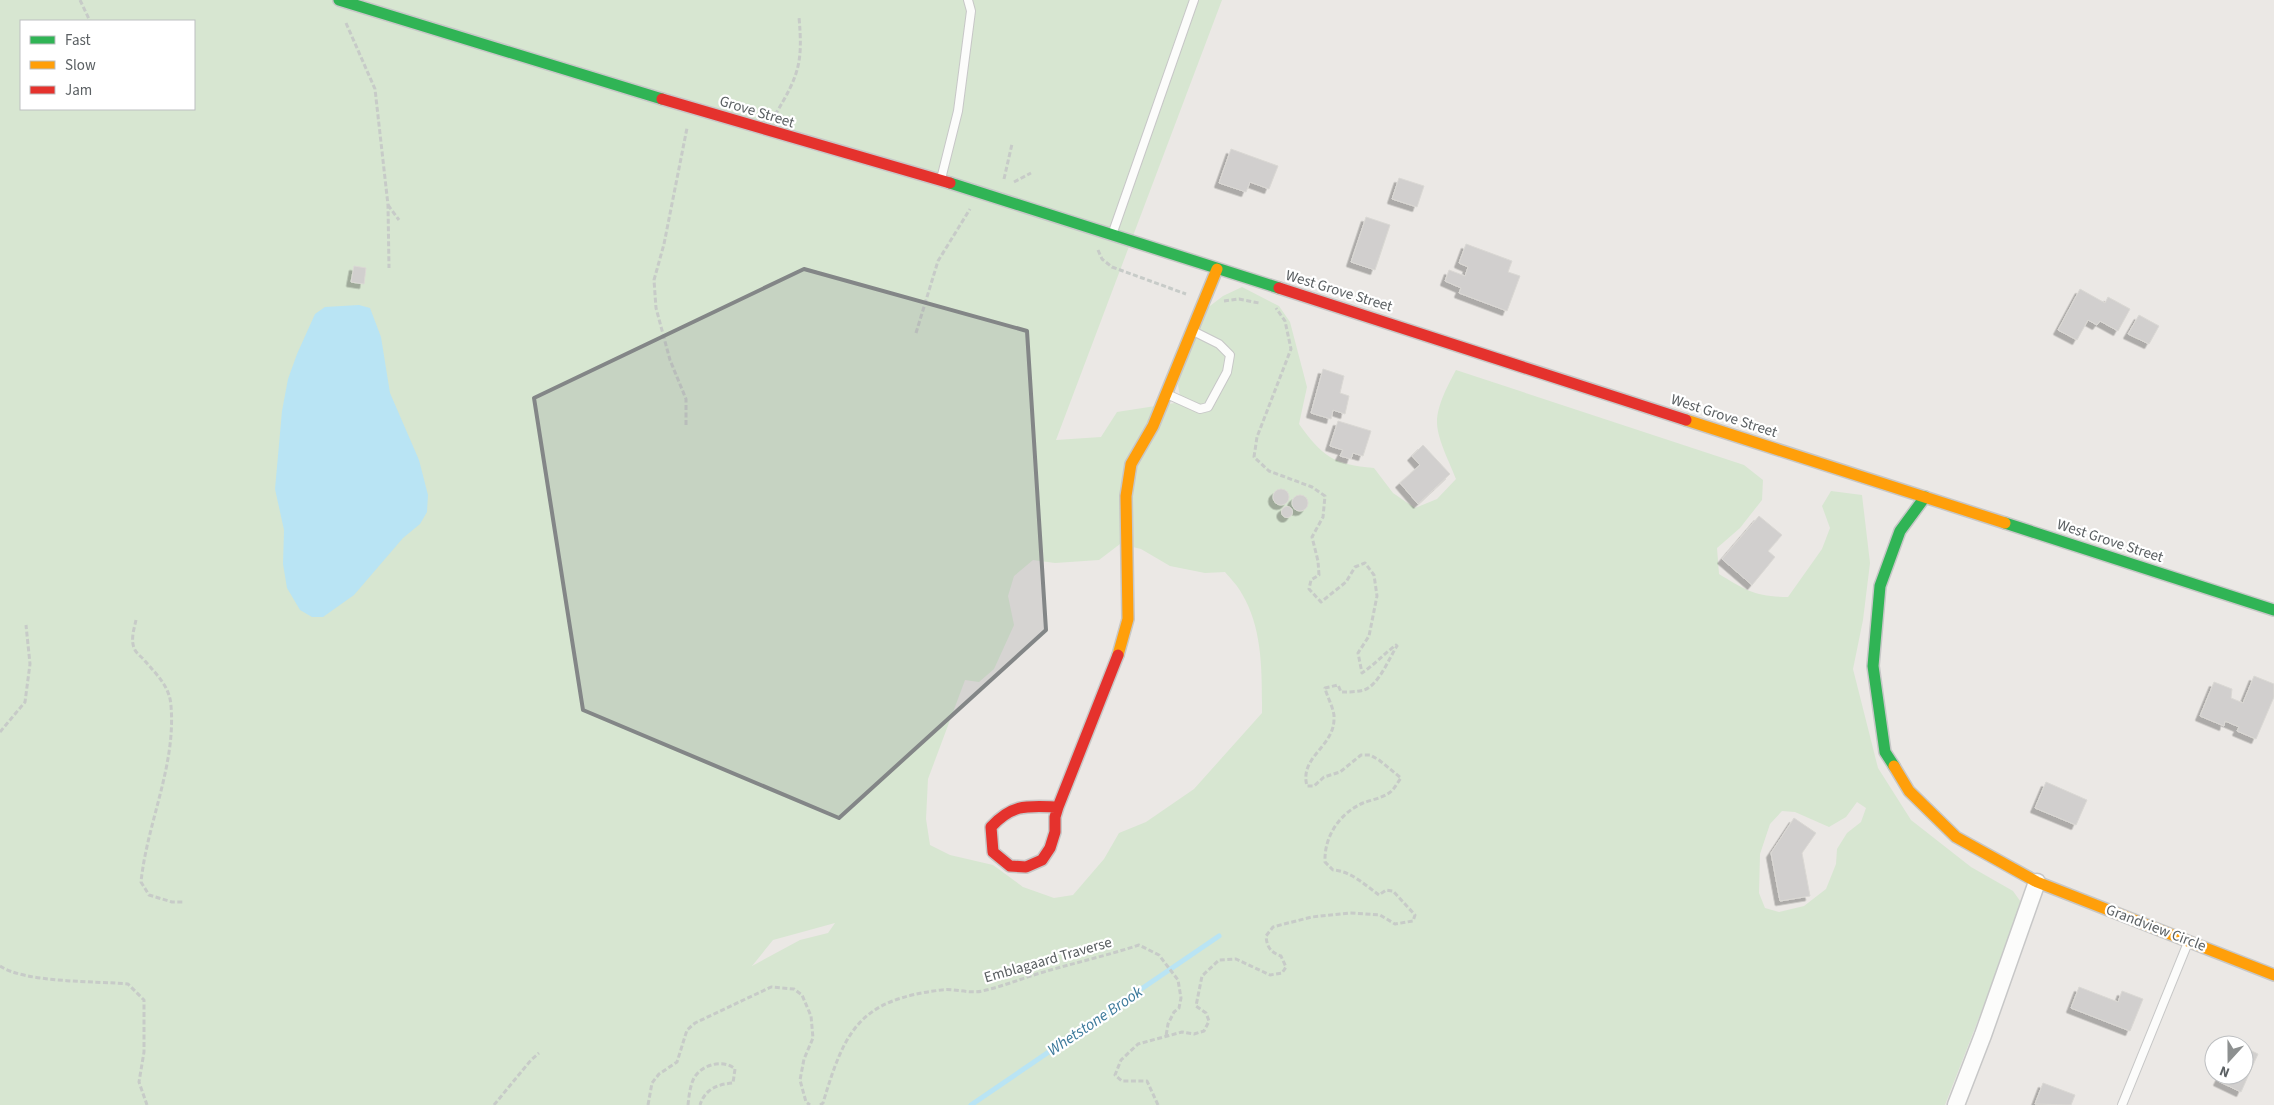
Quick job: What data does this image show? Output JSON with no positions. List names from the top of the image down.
{
  "streets": {
    "main road": ["Grove Street", "West Grove Street", "Grandview Circle"],
    "path": ["Emblagaard Traverse"]
  },
  "crossings": [
    ["Grove Street", "West Grove Street"],
    ["West Grove Street", "Grandview Circle"]
  ],
  "water": ["Whetstone Brook"],
  "legend": ["Fast", "Slow", "Jam"],
  "north": "bottom"
}
